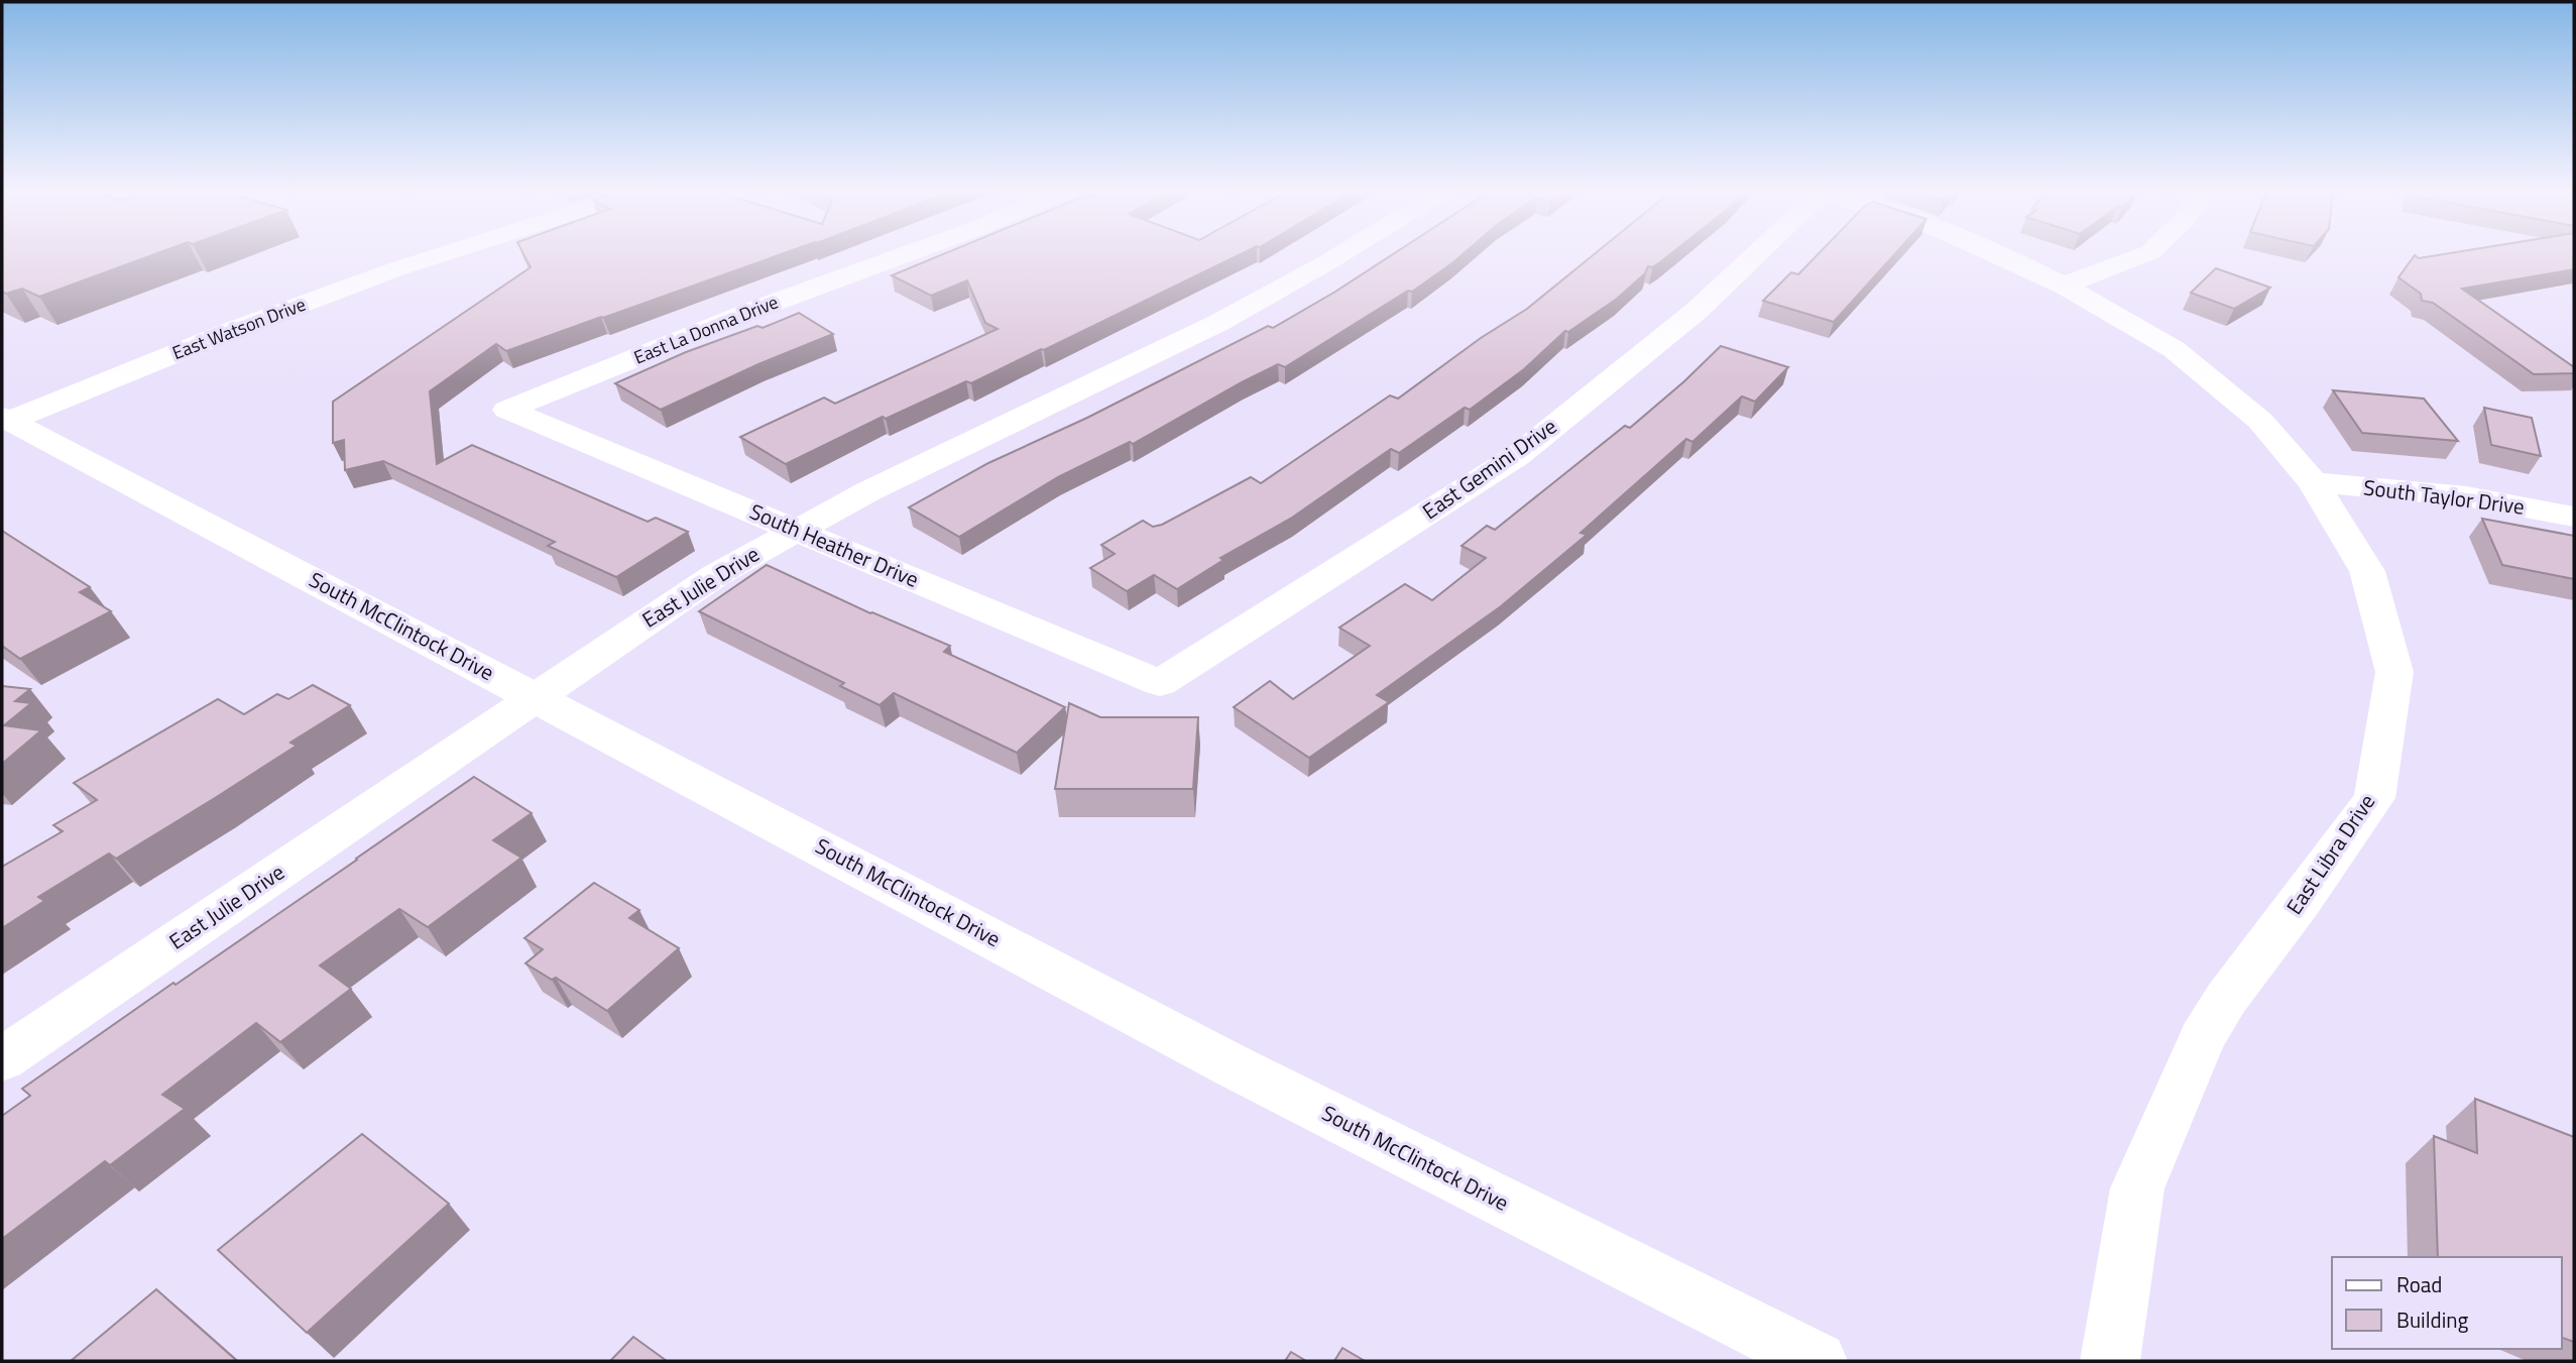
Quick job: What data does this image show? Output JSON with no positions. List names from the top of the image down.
{
  "streets": {
    "street": [
      "East Watson Drive",
      "East La Donna Drive",
      "East Gemini Drive",
      "South Taylor Drive",
      "South Heather Drive",
      "East Julie Drive",
      "South McClintock Drive",
      "East Libra Drive"
    ]
  },
  "crossings": [
    ["East Watson Drive", "South McClintock Drive"],
    ["East La Donna Drive", "South Heather Drive"],
    ["East Gemini Drive", "South Heather Drive"],
    ["South Taylor Drive", "East Libra Drive"],
    ["South Heather Drive", "East Julie Drive"],
    ["East Julie Drive", "South McClintock Drive"]
  ],
  "legend": ["Road", "Building"]
}
